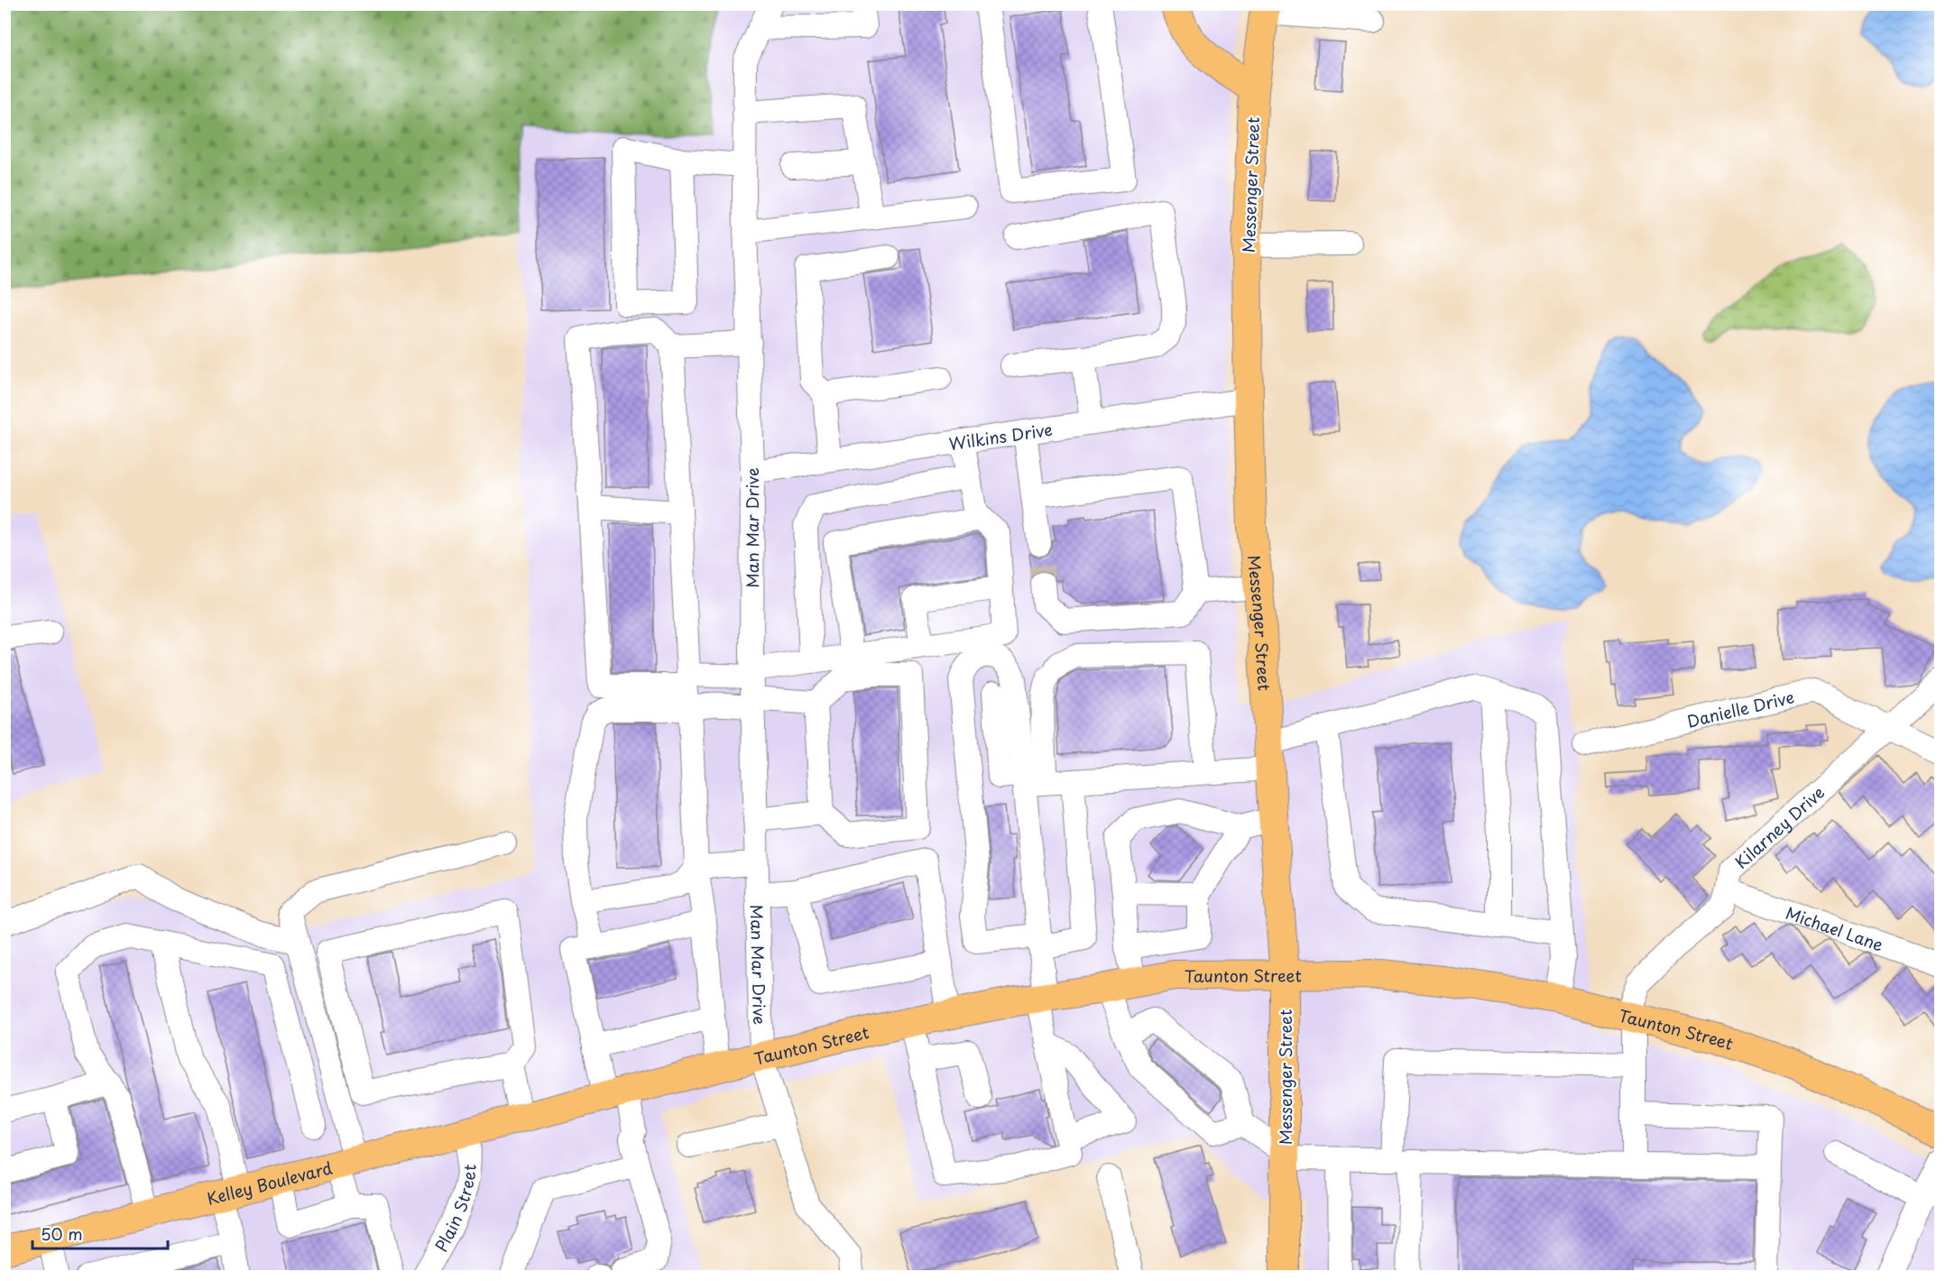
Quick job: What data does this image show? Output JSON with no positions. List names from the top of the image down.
{
  "streets": {
    "main road": ["Messenger Street", "Taunton Street", "Kelley Boulevard"],
    "street": [
      "Wilkins Drive",
      "Man Mar Drive",
      "Danielle Drive",
      "Kilarney Drive",
      "Michael Lane",
      "Plain Street"
    ]
  },
  "crossings": [
    ["Messenger Street", "Wilkins Drive"],
    ["Messenger Street", "Taunton Street"],
    ["Wilkins Drive", "Man Mar Drive"],
    ["Man Mar Drive", "Taunton Street"],
    ["Danielle Drive", "Kilarney Drive"],
    ["Kilarney Drive", "Michael Lane"],
    ["Kilarney Drive", "Taunton Street"],
    ["Taunton Street", "Kelley Boulevard"],
    ["Kelley Boulevard", "Plain Street"]
  ],
  "scale_bar": "50 m"
}
